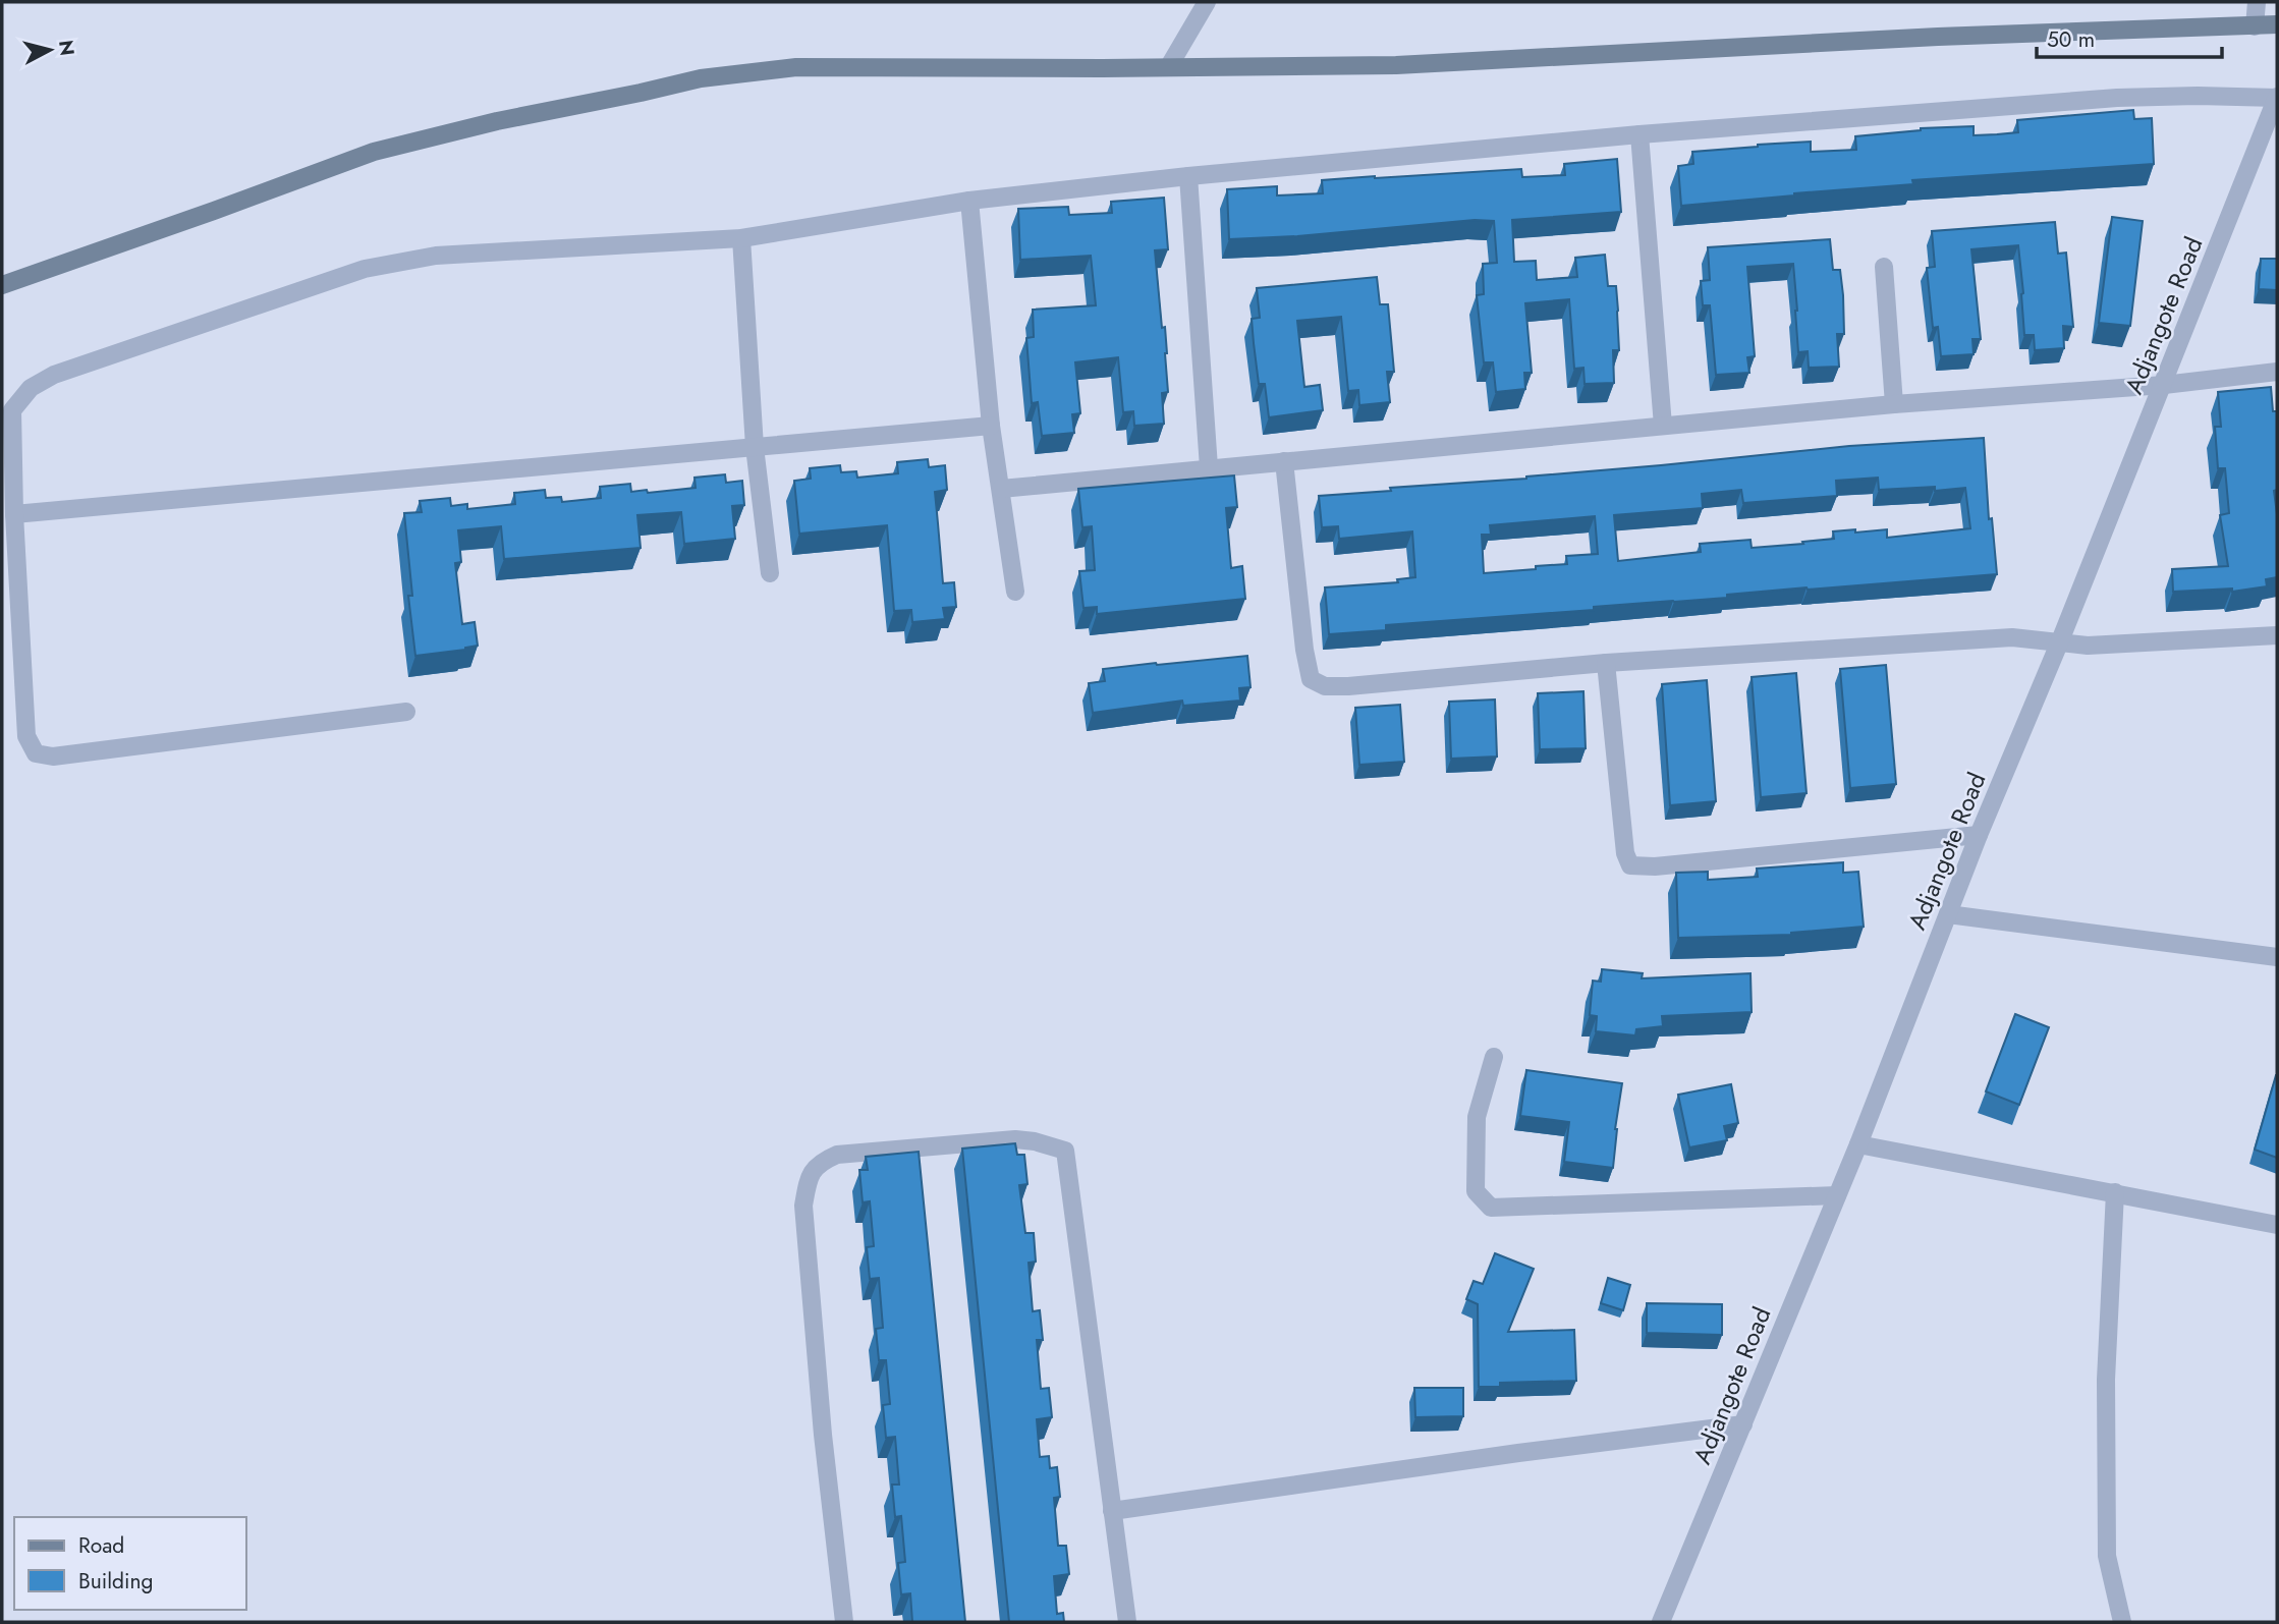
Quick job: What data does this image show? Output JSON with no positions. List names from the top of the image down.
{
  "streets": {
    "street": ["Adjangote Road"]
  },
  "legend": ["Road", "Building"],
  "scale_bar": "50 m",
  "north": "right"
}
